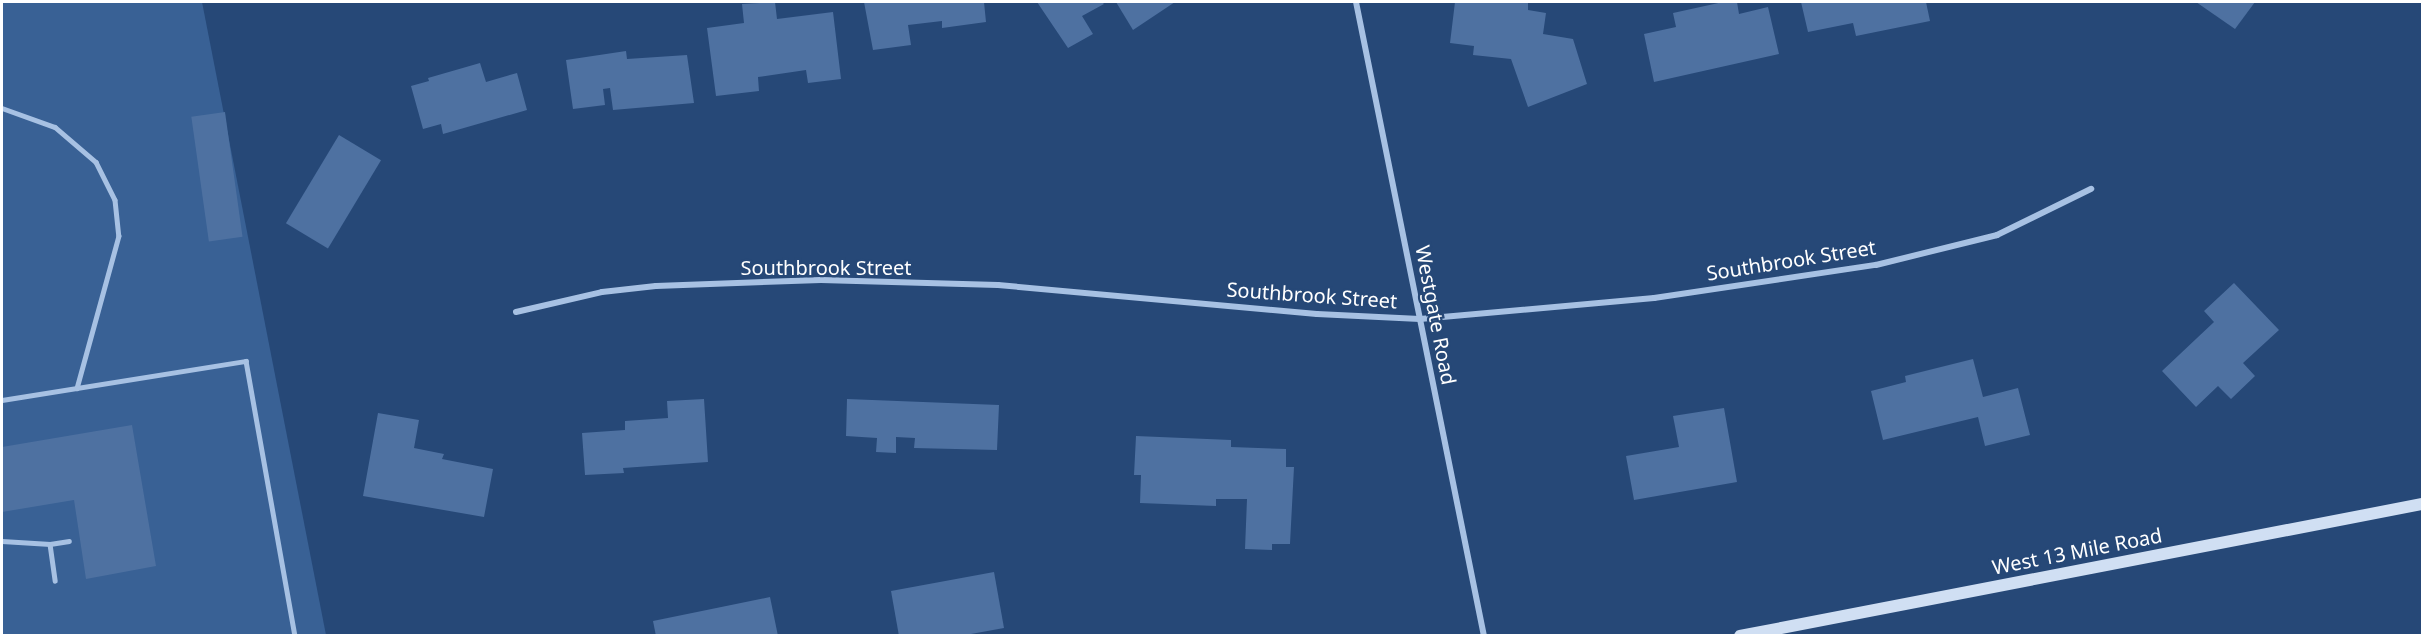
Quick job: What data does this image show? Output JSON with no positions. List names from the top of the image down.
{
  "streets": {
    "street": ["Southbrook Street", "Westgate Road", "West 13 Mile Road"]
  },
  "crossings": [
    ["Southbrook Street", "Westgate Road"]
  ]
}
